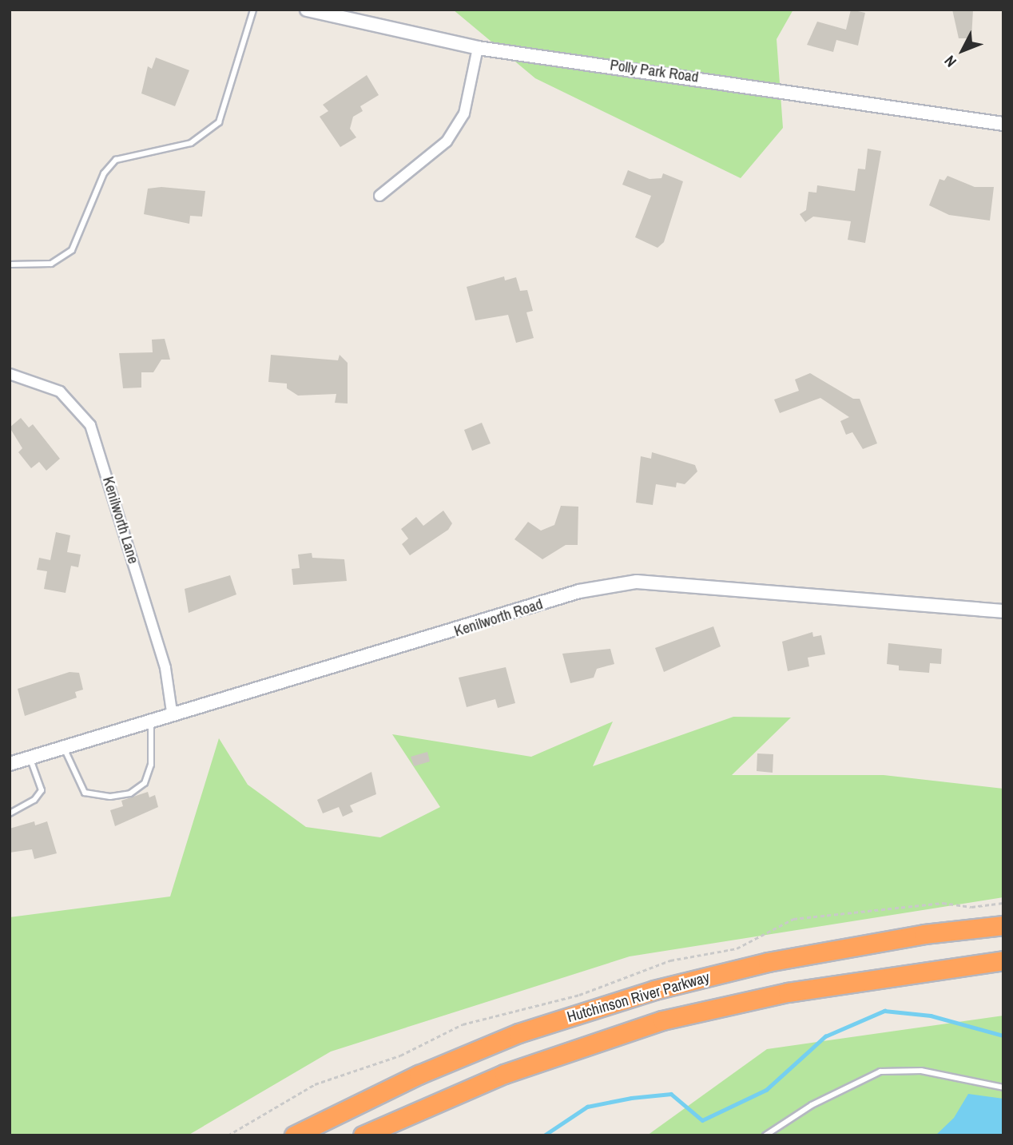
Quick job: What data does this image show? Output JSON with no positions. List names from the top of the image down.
{
  "streets": {
    "highway": ["Hutchinson River Parkway"],
    "street": ["Polly Park Road", "Kenilworth Lane", "Kenilworth Road"]
  },
  "crossings": [
    ["Kenilworth Lane", "Kenilworth Road"]
  ],
  "north": "bottom left"
}
